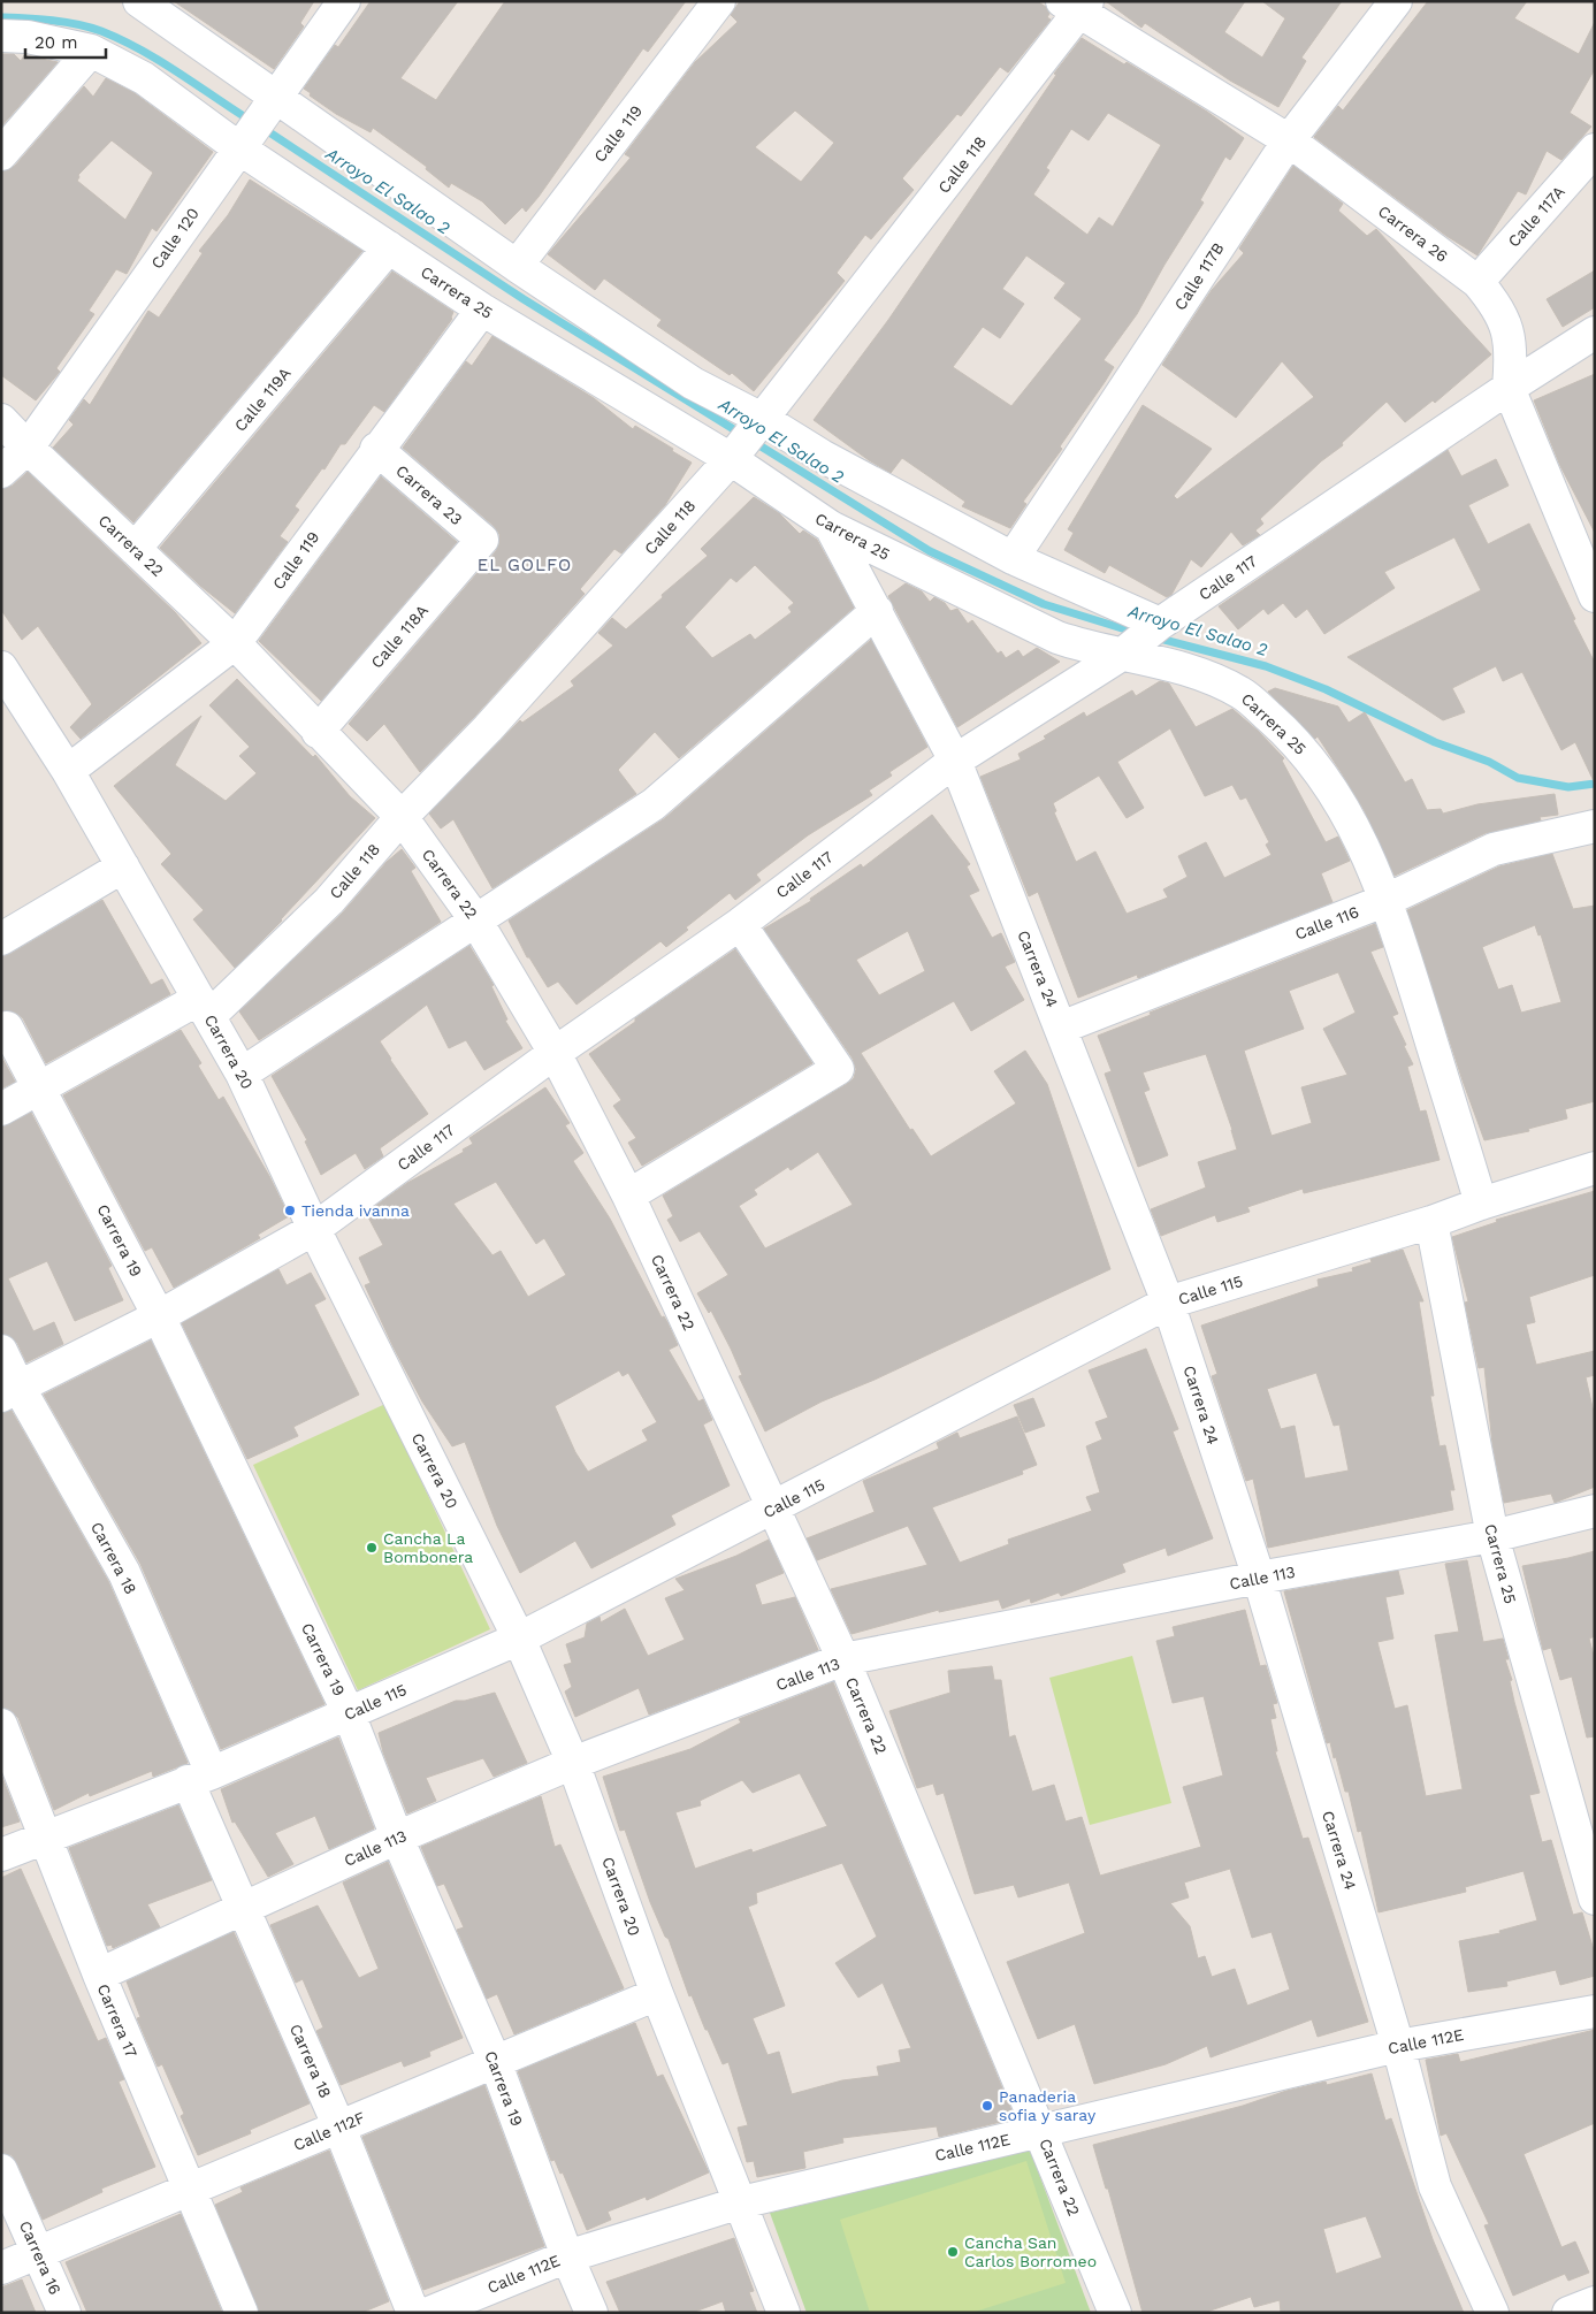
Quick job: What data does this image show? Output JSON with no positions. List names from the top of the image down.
{
  "streets": {
    "street": [
      "Calle 119",
      "Calle 118",
      "Calle 117A",
      "Carrera 26",
      "Calle 120",
      "Calle 117B",
      "Carrera 25",
      "Calle 119A",
      "Carrera 23",
      "Carrera 22",
      "Calle 117",
      "Calle 118A",
      "Calle 116",
      "Carrera 24",
      "Carrera 20",
      "Carrera 19",
      "Calle 115",
      "Carrera 18",
      "Calle 113",
      "Carrera 17",
      "Calle 112E",
      "Calle 112F",
      "Carrera 16"
    ]
  },
  "crossings": [
    ["Calle 119", "Carrera 25"],
    ["Calle 119", "Carrera 23"],
    ["Calle 119", "Carrera 22"],
    ["Calle 119", "Carrera 20"],
    ["Calle 118", "Carrera 26"],
    ["Calle 118", "Carrera 25"],
    ["Calle 118", "Carrera 22"],
    ["Calle 118", "Carrera 20"],
    ["Calle 118", "Carrera 19"],
    ["Calle 117A", "Carrera 26"],
    ["Carrera 26", "Calle 117B"],
    ["Carrera 26", "Calle 117"],
    ["Calle 120", "Carrera 25"],
    ["Calle 120", "Carrera 22"],
    ["Calle 117B", "Carrera 25"],
    ["Carrera 25", "Calle 119A"],
    ["Carrera 25", "Calle 117"],
    ["Carrera 25", "Calle 116"],
    ["Carrera 25", "Carrera 24"],
    ["Carrera 25", "Calle 115"],
    ["Carrera 25", "Calle 113"],
    ["Calle 119A", "Carrera 22"],
    ["Carrera 23", "Calle 118A"],
    ["Carrera 22", "Calle 117"],
    ["Carrera 22", "Calle 118A"],
    ["Carrera 22", "Calle 115"],
    ["Carrera 22", "Calle 113"],
    ["Carrera 22", "Calle 112E"],
    ["Calle 117", "Carrera 24"],
    ["Calle 117", "Carrera 20"],
    ["Calle 117", "Carrera 19"],
    ["Calle 117", "Carrera 18"],
    ["Calle 116", "Carrera 24"],
    ["Carrera 24", "Calle 115"],
    ["Carrera 24", "Calle 113"],
    ["Carrera 24", "Calle 112E"],
    ["Carrera 20", "Calle 115"],
    ["Carrera 20", "Calle 113"],
    ["Carrera 20", "Calle 112E"],
    ["Carrera 20", "Calle 112F"],
    ["Carrera 19", "Calle 115"],
    ["Carrera 19", "Calle 113"],
    ["Carrera 19", "Calle 112E"],
    ["Carrera 19", "Calle 112F"],
    ["Calle 115", "Carrera 18"],
    ["Calle 115", "Carrera 17"],
    ["Carrera 18", "Calle 113"],
    ["Carrera 18", "Calle 112F"],
    ["Calle 113", "Carrera 17"],
    ["Carrera 17", "Calle 112F"],
    ["Calle 112F", "Carrera 16"]
  ],
  "districts": ["EL GOLFO"],
  "water": ["Arroyo El Salao 2"],
  "places": [
    "Tienda ivanna",
    "Cancha La Bombonera",
    "Panaderia sofia y saray",
    "Cancha San Carlos Borromeo"
  ],
  "scale_bar": "20 m"
}
